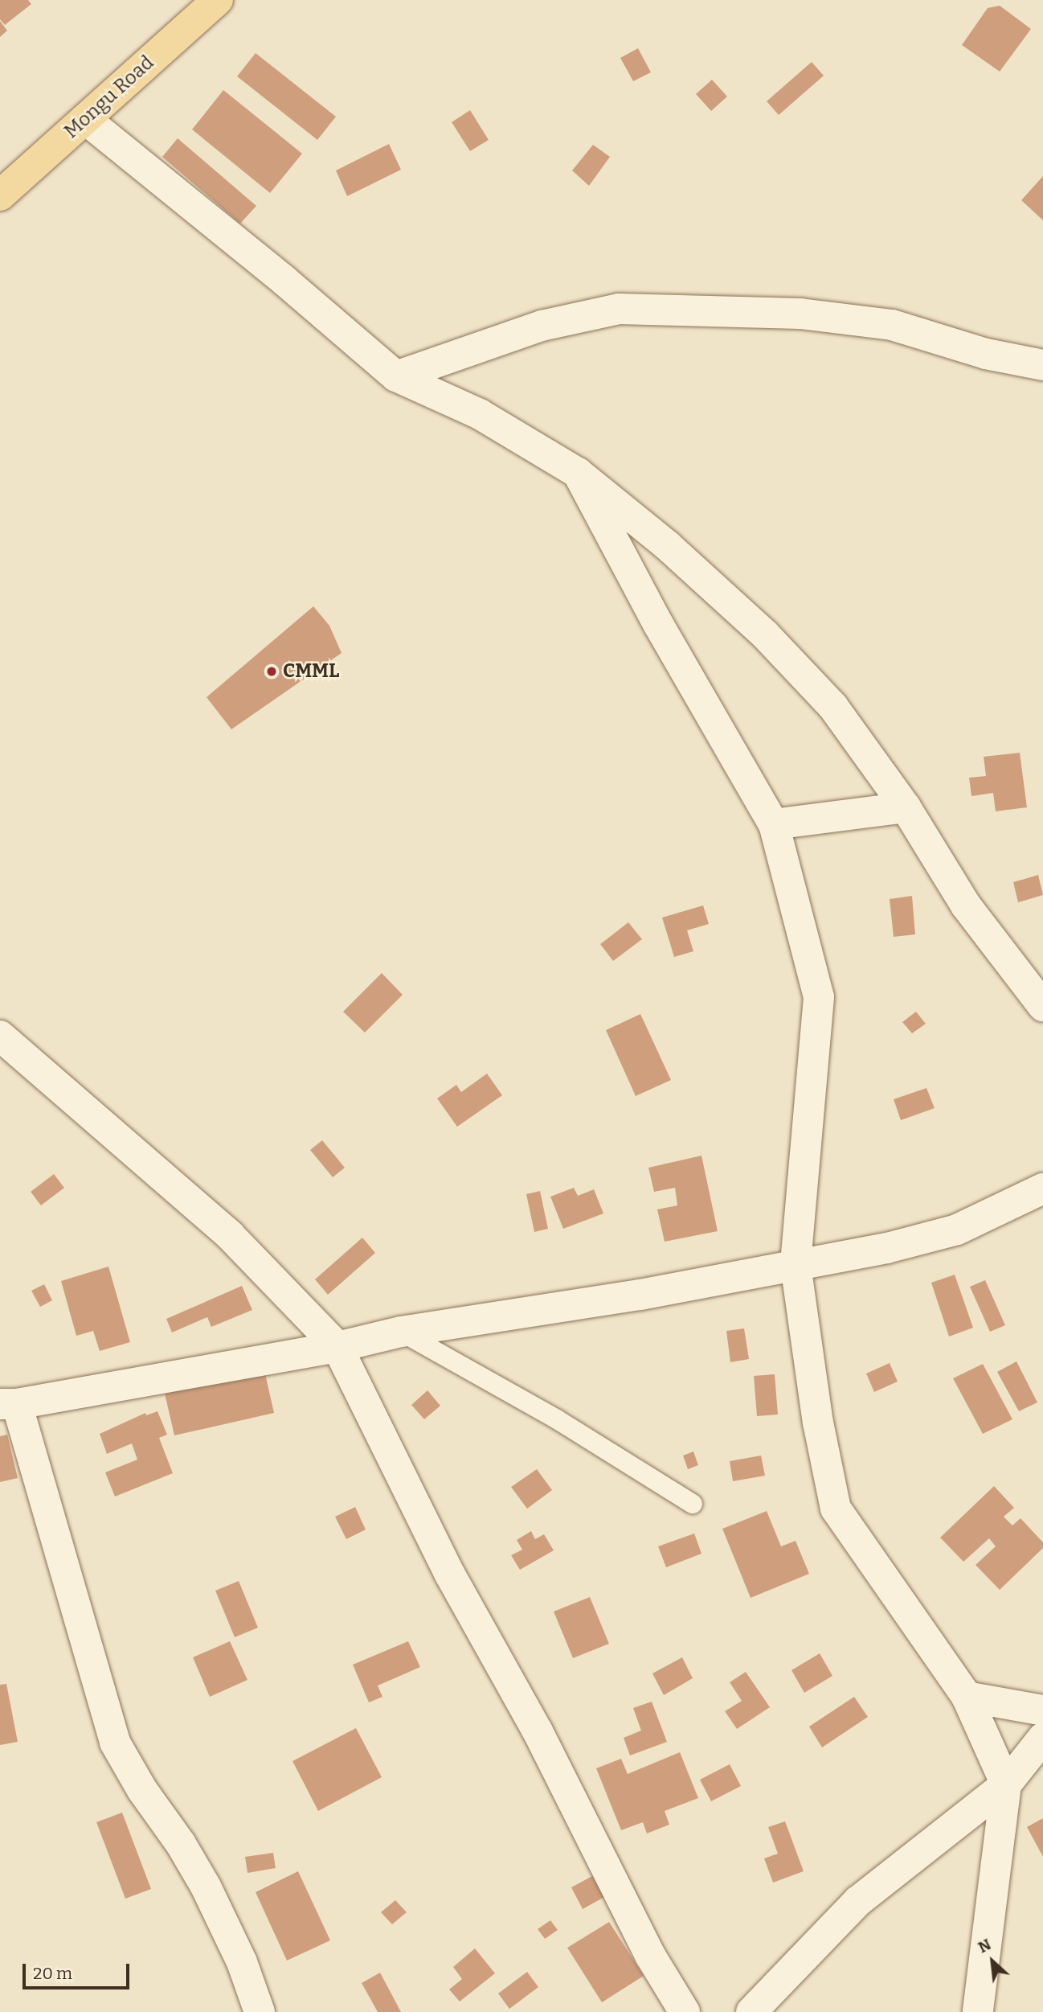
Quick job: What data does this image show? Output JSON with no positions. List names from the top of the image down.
{
  "streets": {
    "main road": ["Mongu Road"]
  },
  "places": ["CMML"],
  "scale_bar": "20 m",
  "north": "top left"
}
